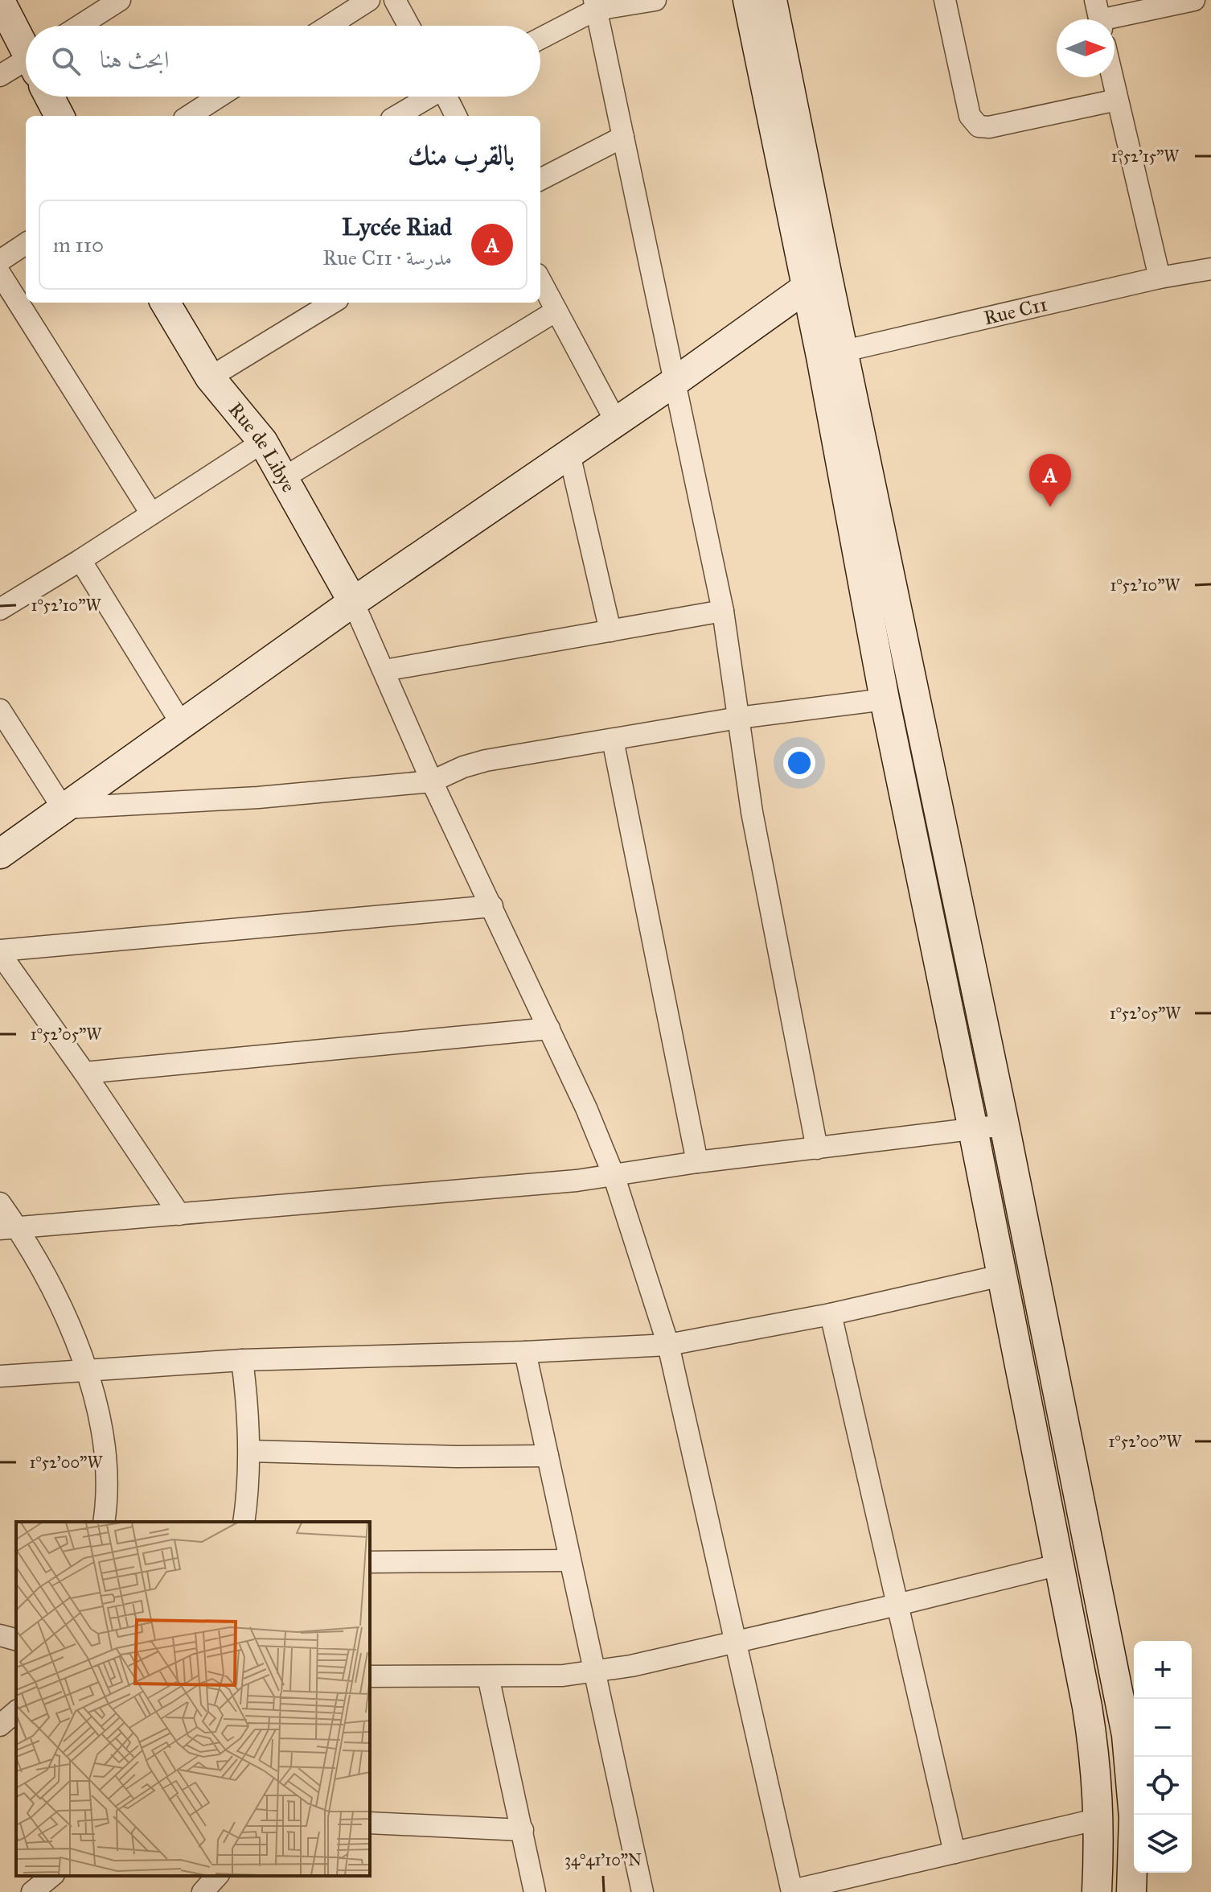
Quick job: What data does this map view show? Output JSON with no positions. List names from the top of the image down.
{
  "streets": {
    "main road": ["Rue de Libye"],
    "street": ["Rue C11"]
  },
  "north": "right",
  "page": {
    "search": "ابحث هنا",
    "heading": "بالقرب منك",
    "list": [
      {
        "mark": "A",
        "name": "Lycée Riad",
        "note": "مدرسة · Rue C11",
        "value": "110 m"
      }
    ],
    "pins": "A",
    "map_buttons": ["+", "−"]
  },
  "coordinates": [
    "1°52'15\"W",
    "1°52'10\"W",
    "1°52'05\"W",
    "1°52'00\"W",
    "34°41'10\"N"
  ]
}
